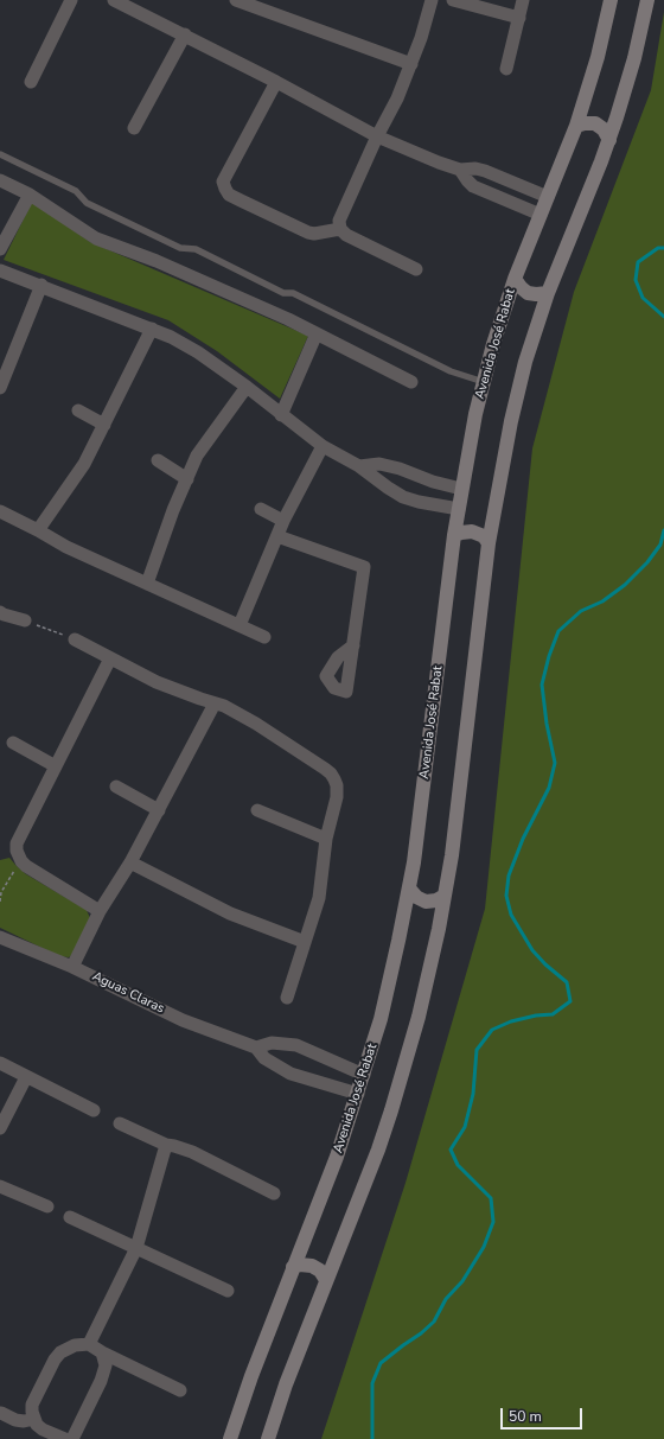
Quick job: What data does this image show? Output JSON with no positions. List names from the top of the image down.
{
  "streets": {
    "street": ["Avenida José Rabat", "Aguas Claras"]
  },
  "crossings": [
    ["Avenida José Rabat", "Aguas Claras"]
  ],
  "scale_bar": "50 m"
}
